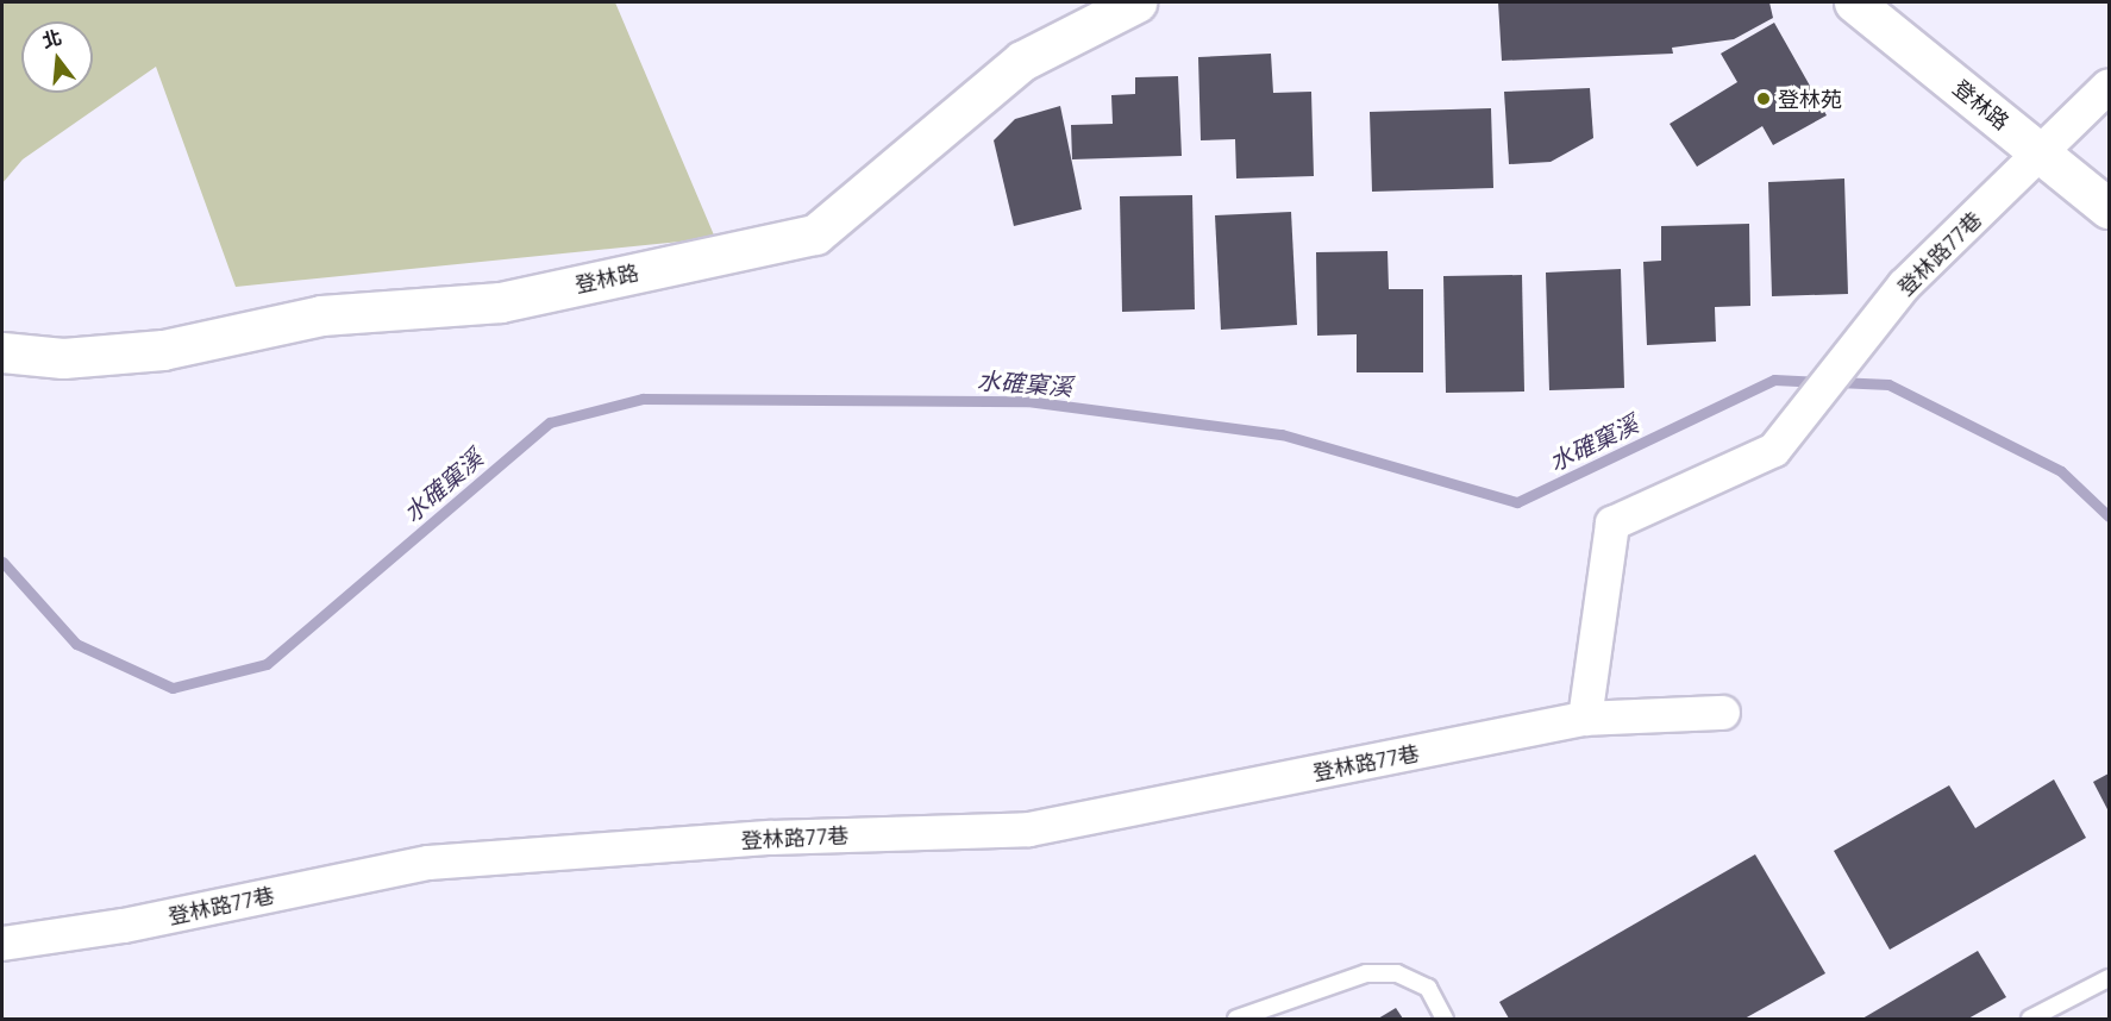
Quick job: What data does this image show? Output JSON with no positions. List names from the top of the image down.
{
  "streets": {
    "street": ["登林路", "登林路77巷"]
  },
  "crossings": [
    ["登林路", "登林路77巷"]
  ],
  "water": ["水確窠溪"],
  "places": ["登林苑"],
  "north": "top"
}
